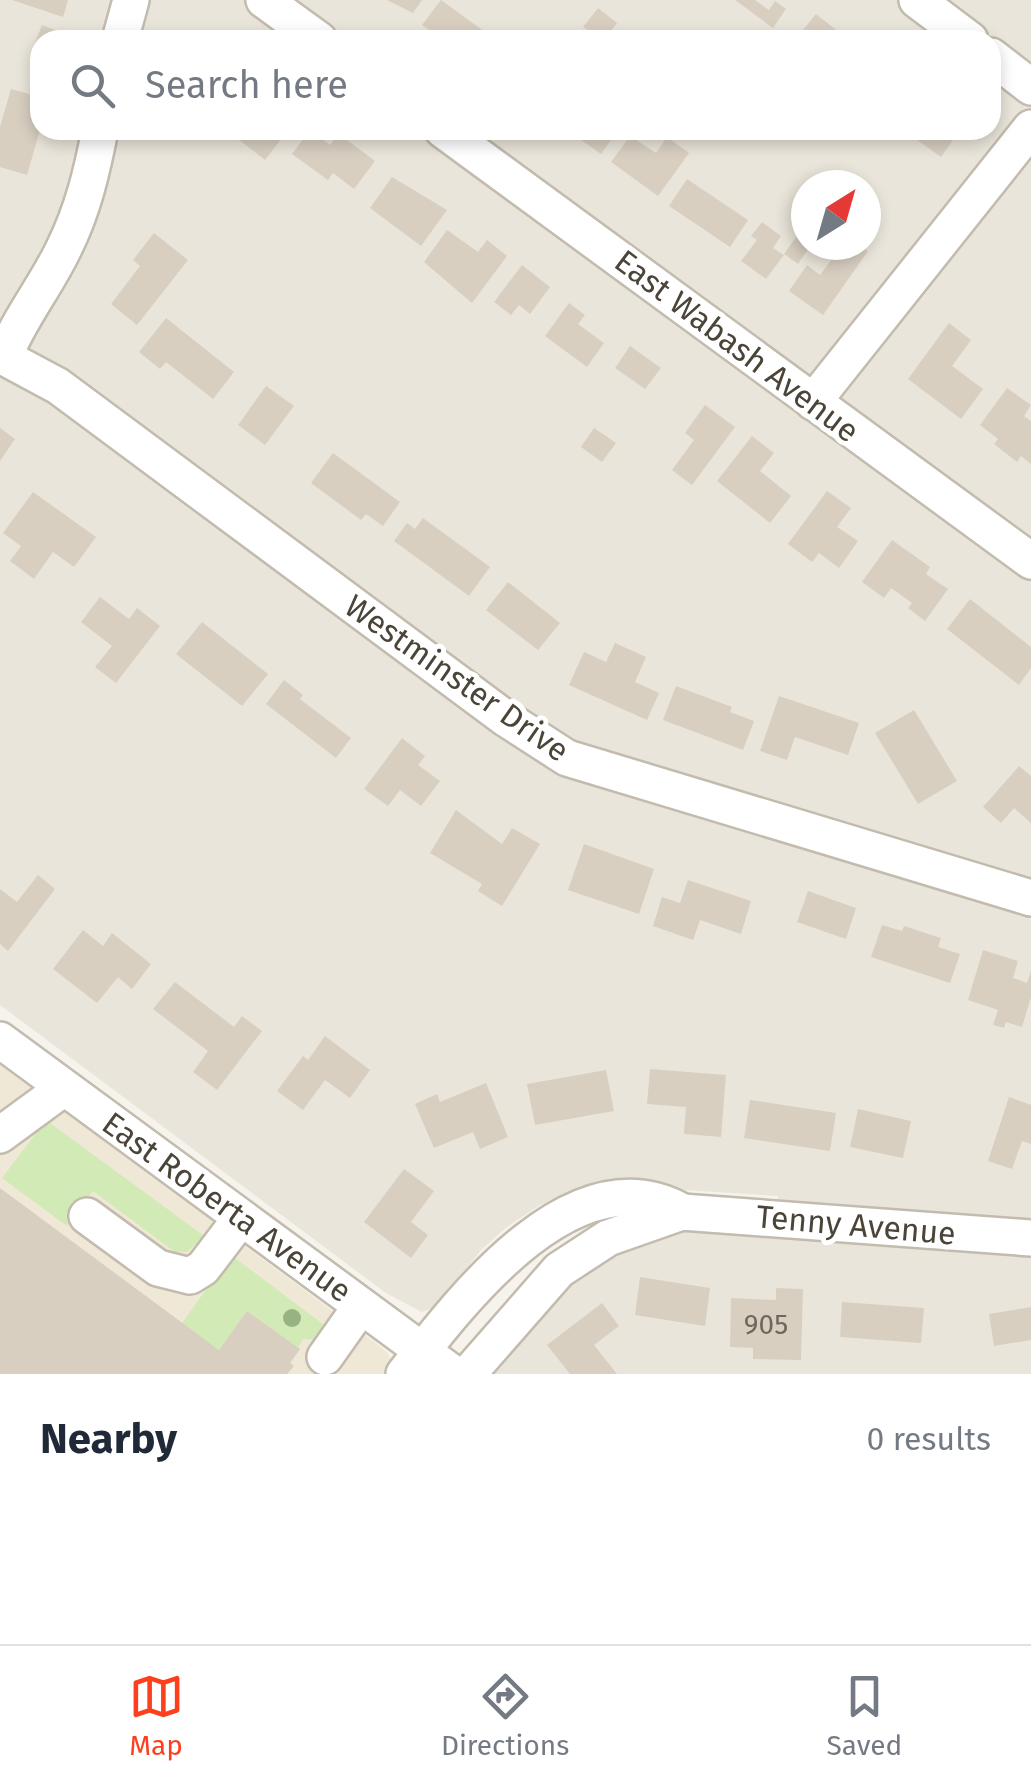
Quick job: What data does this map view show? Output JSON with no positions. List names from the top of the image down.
{
  "streets": {
    "street": [
      "East Wabash Avenue",
      "Westminster Drive",
      "East Roberta Avenue",
      "Tenny Avenue"
    ]
  },
  "crossings": [
    ["East Roberta Avenue", "Tenny Avenue"]
  ],
  "house_numbers": ["905"],
  "north": "top right",
  "page": {
    "search": "Search here",
    "heading": ["Nearby", "0 results"],
    "nav": ["Map", "Directions", "Saved"]
  }
}
